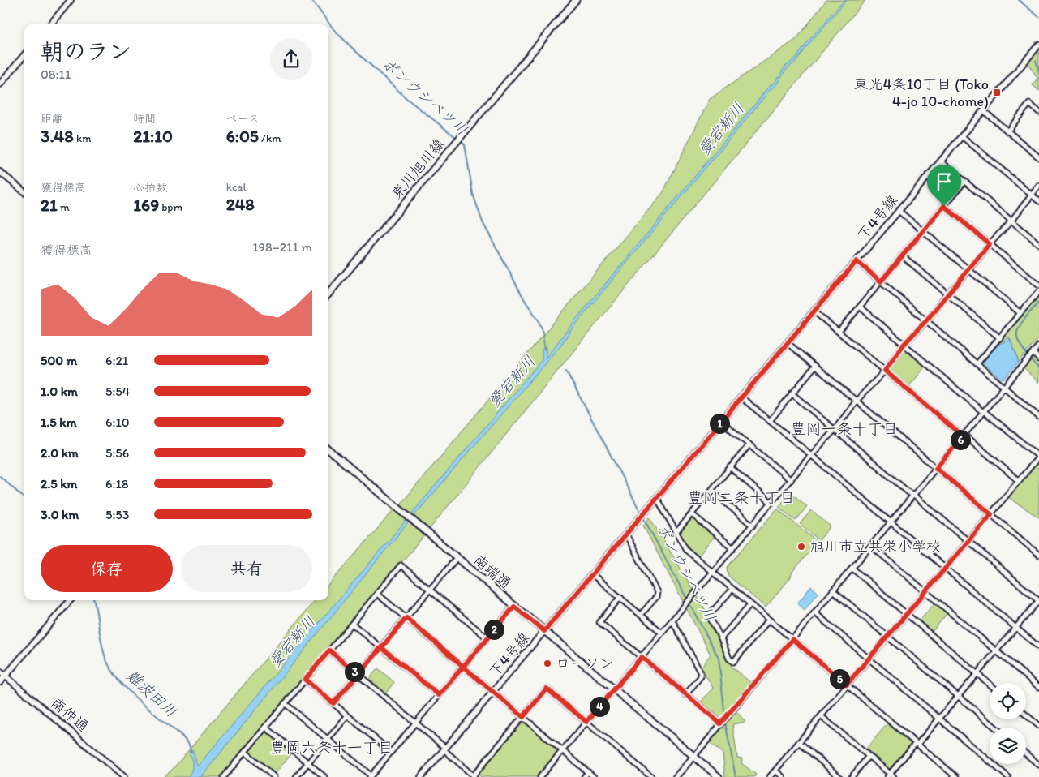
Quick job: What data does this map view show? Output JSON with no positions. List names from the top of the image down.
{
  "streets": {
    "main road": ["東川旭川線", "南端通"],
    "street": ["下4号線", "南仲通"]
  },
  "crossings": [
    ["下4号線", "南端通"]
  ],
  "districts": ["豊岡一条十丁目", "豊岡二条十丁目", "豊岡六条十一丁目"],
  "water": ["ポンウシベツ川", "愛宕新川", "難波田川"],
  "places": {
    "transit": ["東光4条10丁目 (Toko 4-jo 10-chome)"],
    "other": ["旭川市立共栄小学校", "ローソン"]
  },
  "page": {
    "heading": ["朝のラン", "08:11"],
    "stats": [
      ["距離", "3.48 km"],
      ["時間", "21:10"],
      ["ペース", "6:05 /km"],
      ["獲得標高", "21 m"],
      ["心拍数", "169 bpm"],
      ["kcal", "248"]
    ],
    "chart": ["獲得標高", "198–211 m"],
    "list": [
      {
        "name": "500 m",
        "note": "6:21"
      },
      {
        "name": "1.0 km",
        "note": "5:54"
      },
      {
        "name": "1.5 km",
        "note": "6:10"
      },
      {
        "name": "2.0 km",
        "note": "5:56"
      },
      {
        "name": "2.5 km",
        "note": "6:18"
      },
      {
        "name": "3.0 km",
        "note": "5:53"
      }
    ],
    "pins": [
      "1",
      "6",
      "2",
      "3",
      "5",
      "4"
    ],
    "buttons": ["保存", "共有"]
  }
}
